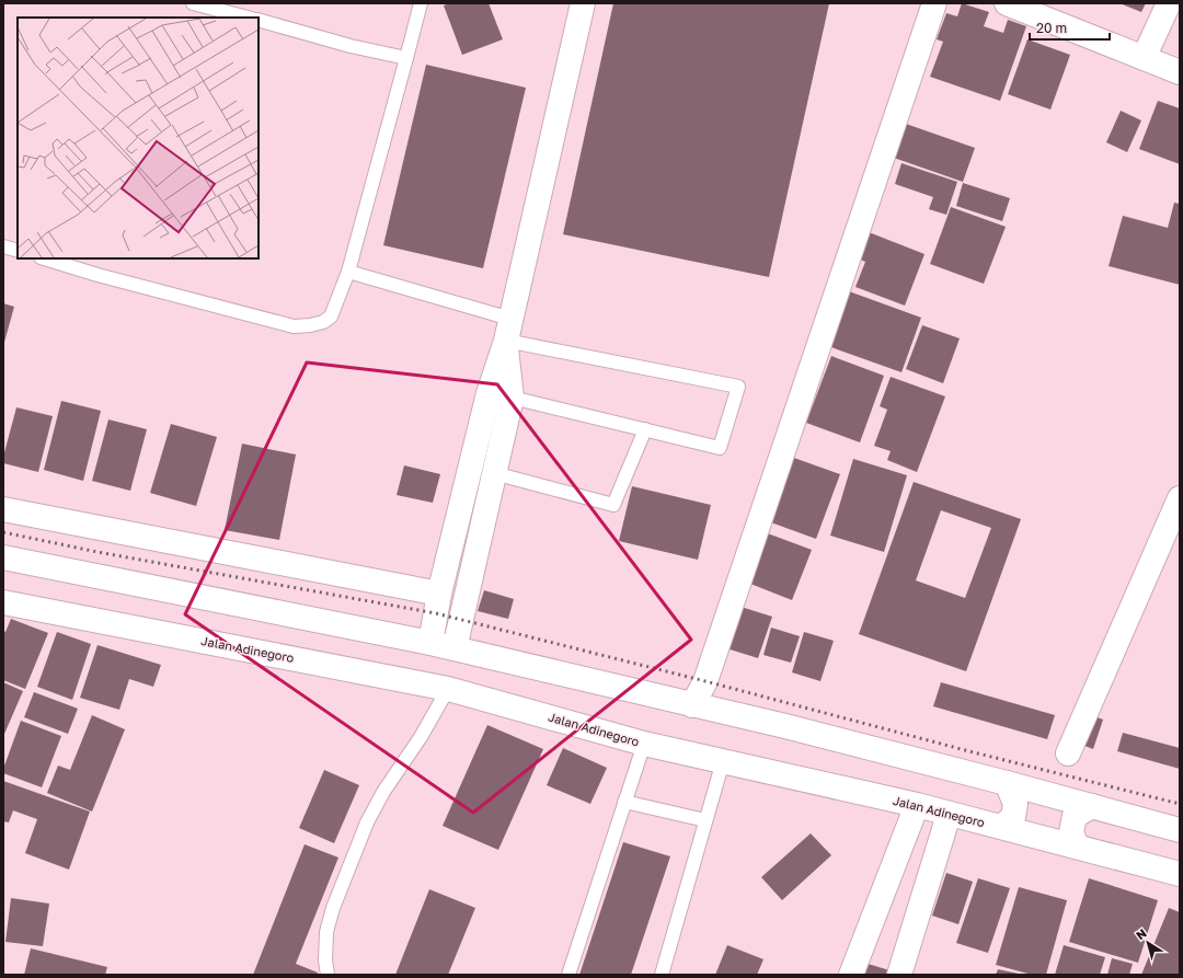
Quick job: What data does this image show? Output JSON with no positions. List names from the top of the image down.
{
  "streets": {
    "main road": ["Jalan Adinegoro"]
  },
  "scale_bar": "20 m",
  "north": "top left"
}
